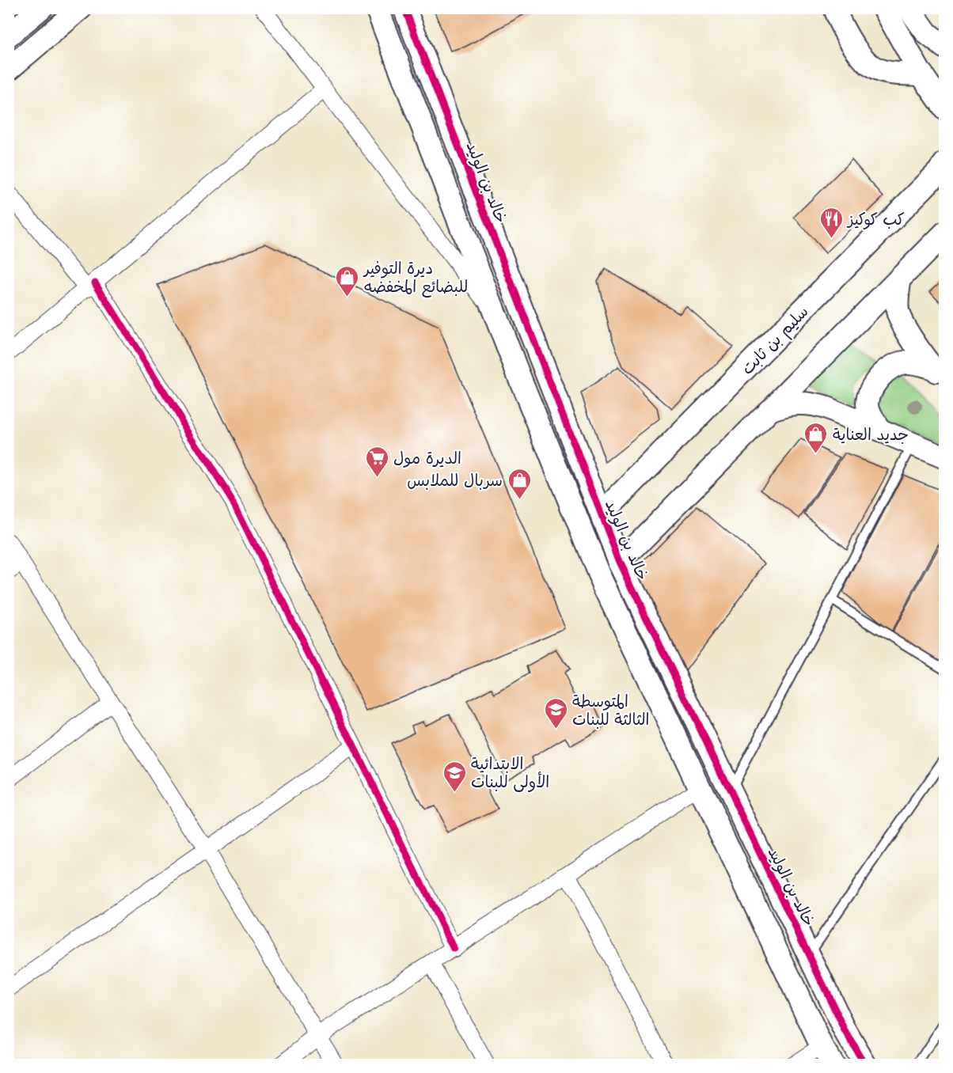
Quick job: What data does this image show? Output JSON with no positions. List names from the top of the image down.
{
  "streets": {
    "street": ["خالد بن الوليد", "سليم بن ثابت"]
  },
  "crossings": [
    ["خالد بن الوليد", "سليم بن ثابت"]
  ],
  "places": {
    "restaurant": ["كب كوكيز"],
    "shop": ["ديرة التوفير للبضائع المخفضه", "جديد العناية", "سربال للملابس"],
    "supermarket": ["الديرة مول"],
    "school or university": ["المتوسطة الثالثة للبنات", "الابتدائية الأولى للبنات"]
  }
}
